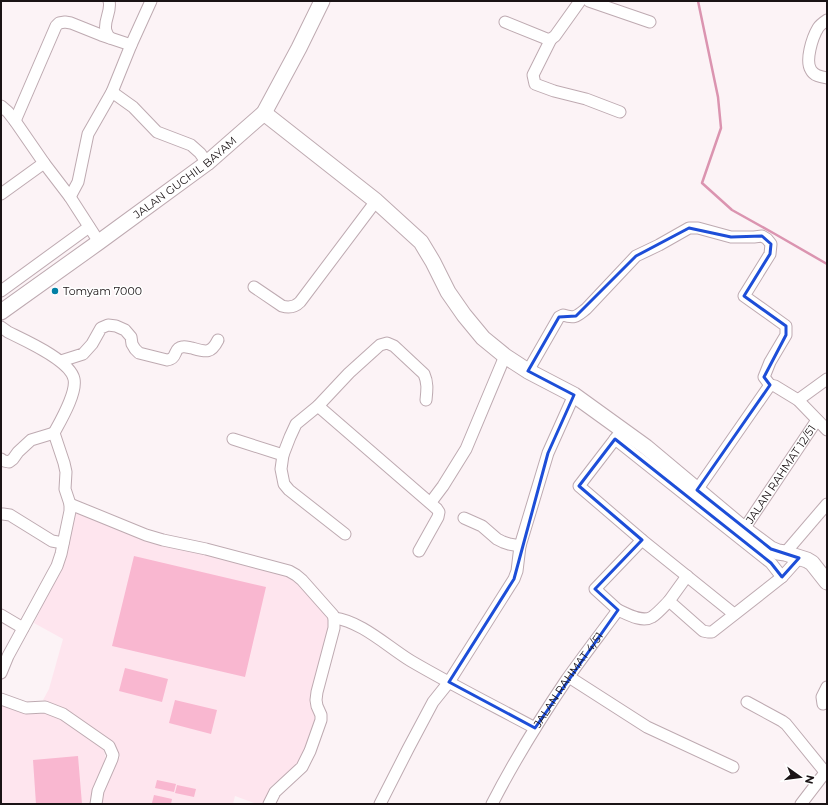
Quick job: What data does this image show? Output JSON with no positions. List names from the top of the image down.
{
  "streets": {
    "street": ["JALAN GUCHIL BAYAM", "JALAN RAHMAT 12/51", "JALAN RAHMAT 4/51"]
  },
  "places": ["Tomyam 7000"],
  "north": "right"
}
